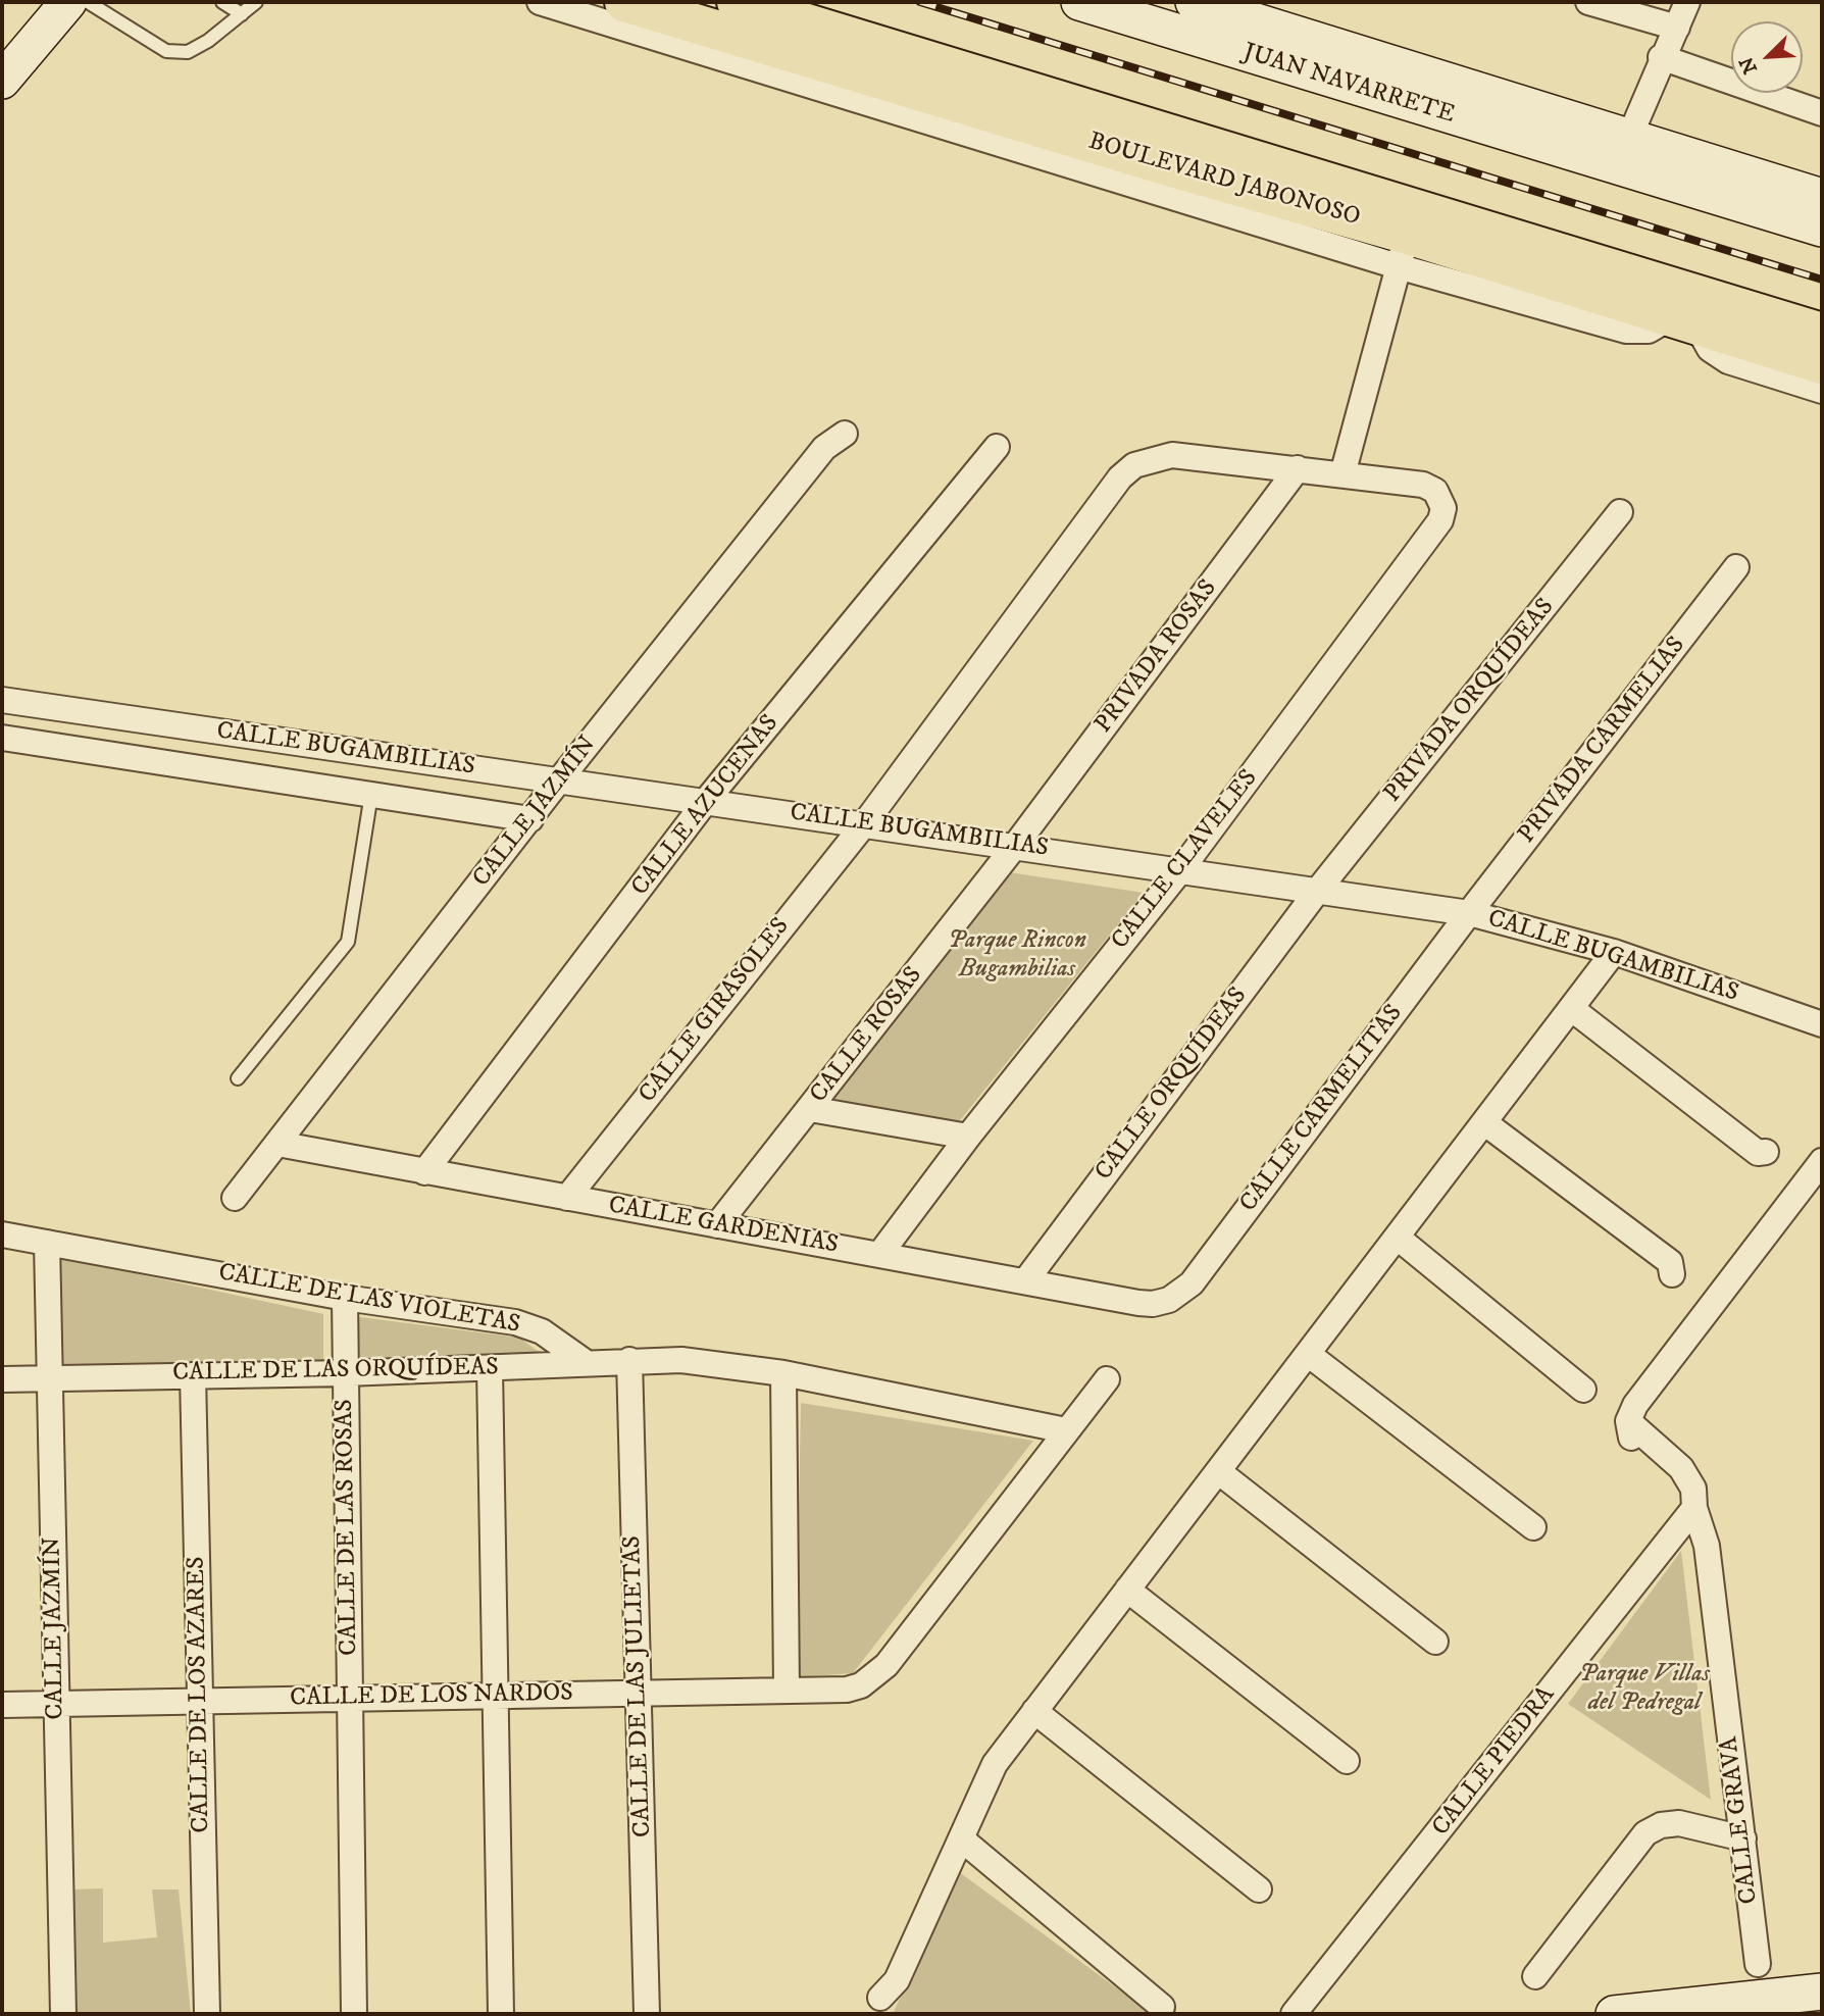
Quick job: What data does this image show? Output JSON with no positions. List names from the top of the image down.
{
  "streets": {
    "main road": ["JUAN NAVARRETE", "BOULEVARD JABONOSO"],
    "street": [
      "PRIVADA ROSAS",
      "PRIVADA ORQUÍDEAS",
      "PRIVADA CARMELIAS",
      "CALLE BUGAMBILIAS",
      "CALLE AZUCENAS",
      "CALLE JAZMÍN",
      "CALLE CLAVELES",
      "CALLE GIRASOLES",
      "CALLE ROSAS",
      "CALLE ORQUÍDEAS",
      "CALLE CARMELITAS",
      "CALLE GARDENIAS",
      "CALLE DE LAS VIOLETAS",
      "CALLE DE LAS ORQUÍDEAS",
      "CALLE DE LAS ROSAS",
      "CALLE DE LAS JULIETAS",
      "CALLE DE LOS AZARES",
      "CALLE DE LOS NARDOS",
      "CALLE PIEDRA",
      "CALLE GRAVA"
    ]
  },
  "crossings": [
    ["PRIVADA ROSAS", "CALLE BUGAMBILIAS"],
    ["PRIVADA ROSAS", "CALLE GIRASOLES"],
    ["PRIVADA ROSAS", "CALLE ROSAS"],
    ["PRIVADA ORQUÍDEAS", "CALLE BUGAMBILIAS"],
    ["PRIVADA ORQUÍDEAS", "CALLE ORQUÍDEAS"],
    ["PRIVADA CARMELIAS", "CALLE BUGAMBILIAS"],
    ["PRIVADA CARMELIAS", "CALLE CARMELITAS"],
    ["CALLE BUGAMBILIAS", "CALLE AZUCENAS"],
    ["CALLE BUGAMBILIAS", "CALLE JAZMÍN"],
    ["CALLE BUGAMBILIAS", "CALLE CLAVELES"],
    ["CALLE BUGAMBILIAS", "CALLE GIRASOLES"],
    ["CALLE BUGAMBILIAS", "CALLE ROSAS"],
    ["CALLE BUGAMBILIAS", "CALLE ORQUÍDEAS"],
    ["CALLE BUGAMBILIAS", "CALLE CARMELITAS"],
    ["CALLE AZUCENAS", "CALLE GARDENIAS"],
    ["CALLE JAZMÍN", "CALLE GARDENIAS"],
    ["CALLE JAZMÍN", "CALLE DE LAS VIOLETAS"],
    ["CALLE JAZMÍN", "CALLE DE LAS ORQUÍDEAS"],
    ["CALLE JAZMÍN", "CALLE DE LOS NARDOS"],
    ["CALLE CLAVELES", "CALLE GARDENIAS"],
    ["CALLE GIRASOLES", "CALLE GARDENIAS"],
    ["CALLE ROSAS", "CALLE GARDENIAS"],
    ["CALLE ORQUÍDEAS", "CALLE GARDENIAS"],
    ["CALLE CARMELITAS", "CALLE GARDENIAS"],
    ["CALLE DE LAS VIOLETAS", "CALLE DE LAS ORQUÍDEAS"],
    ["CALLE DE LAS VIOLETAS", "CALLE DE LAS ROSAS"],
    ["CALLE DE LAS ORQUÍDEAS", "CALLE DE LAS ROSAS"],
    ["CALLE DE LAS ORQUÍDEAS", "CALLE DE LOS AZARES"],
    ["CALLE DE LAS ROSAS", "CALLE DE LOS NARDOS"],
    ["CALLE DE LAS JULIETAS", "CALLE DE LOS NARDOS"],
    ["CALLE DE LOS AZARES", "CALLE DE LOS NARDOS"],
    ["CALLE PIEDRA", "CALLE GRAVA"]
  ],
  "parks": ["Parque Rincon Bugambilias", "Parque Villas del Pedregal"],
  "north": "bottom left"
}
